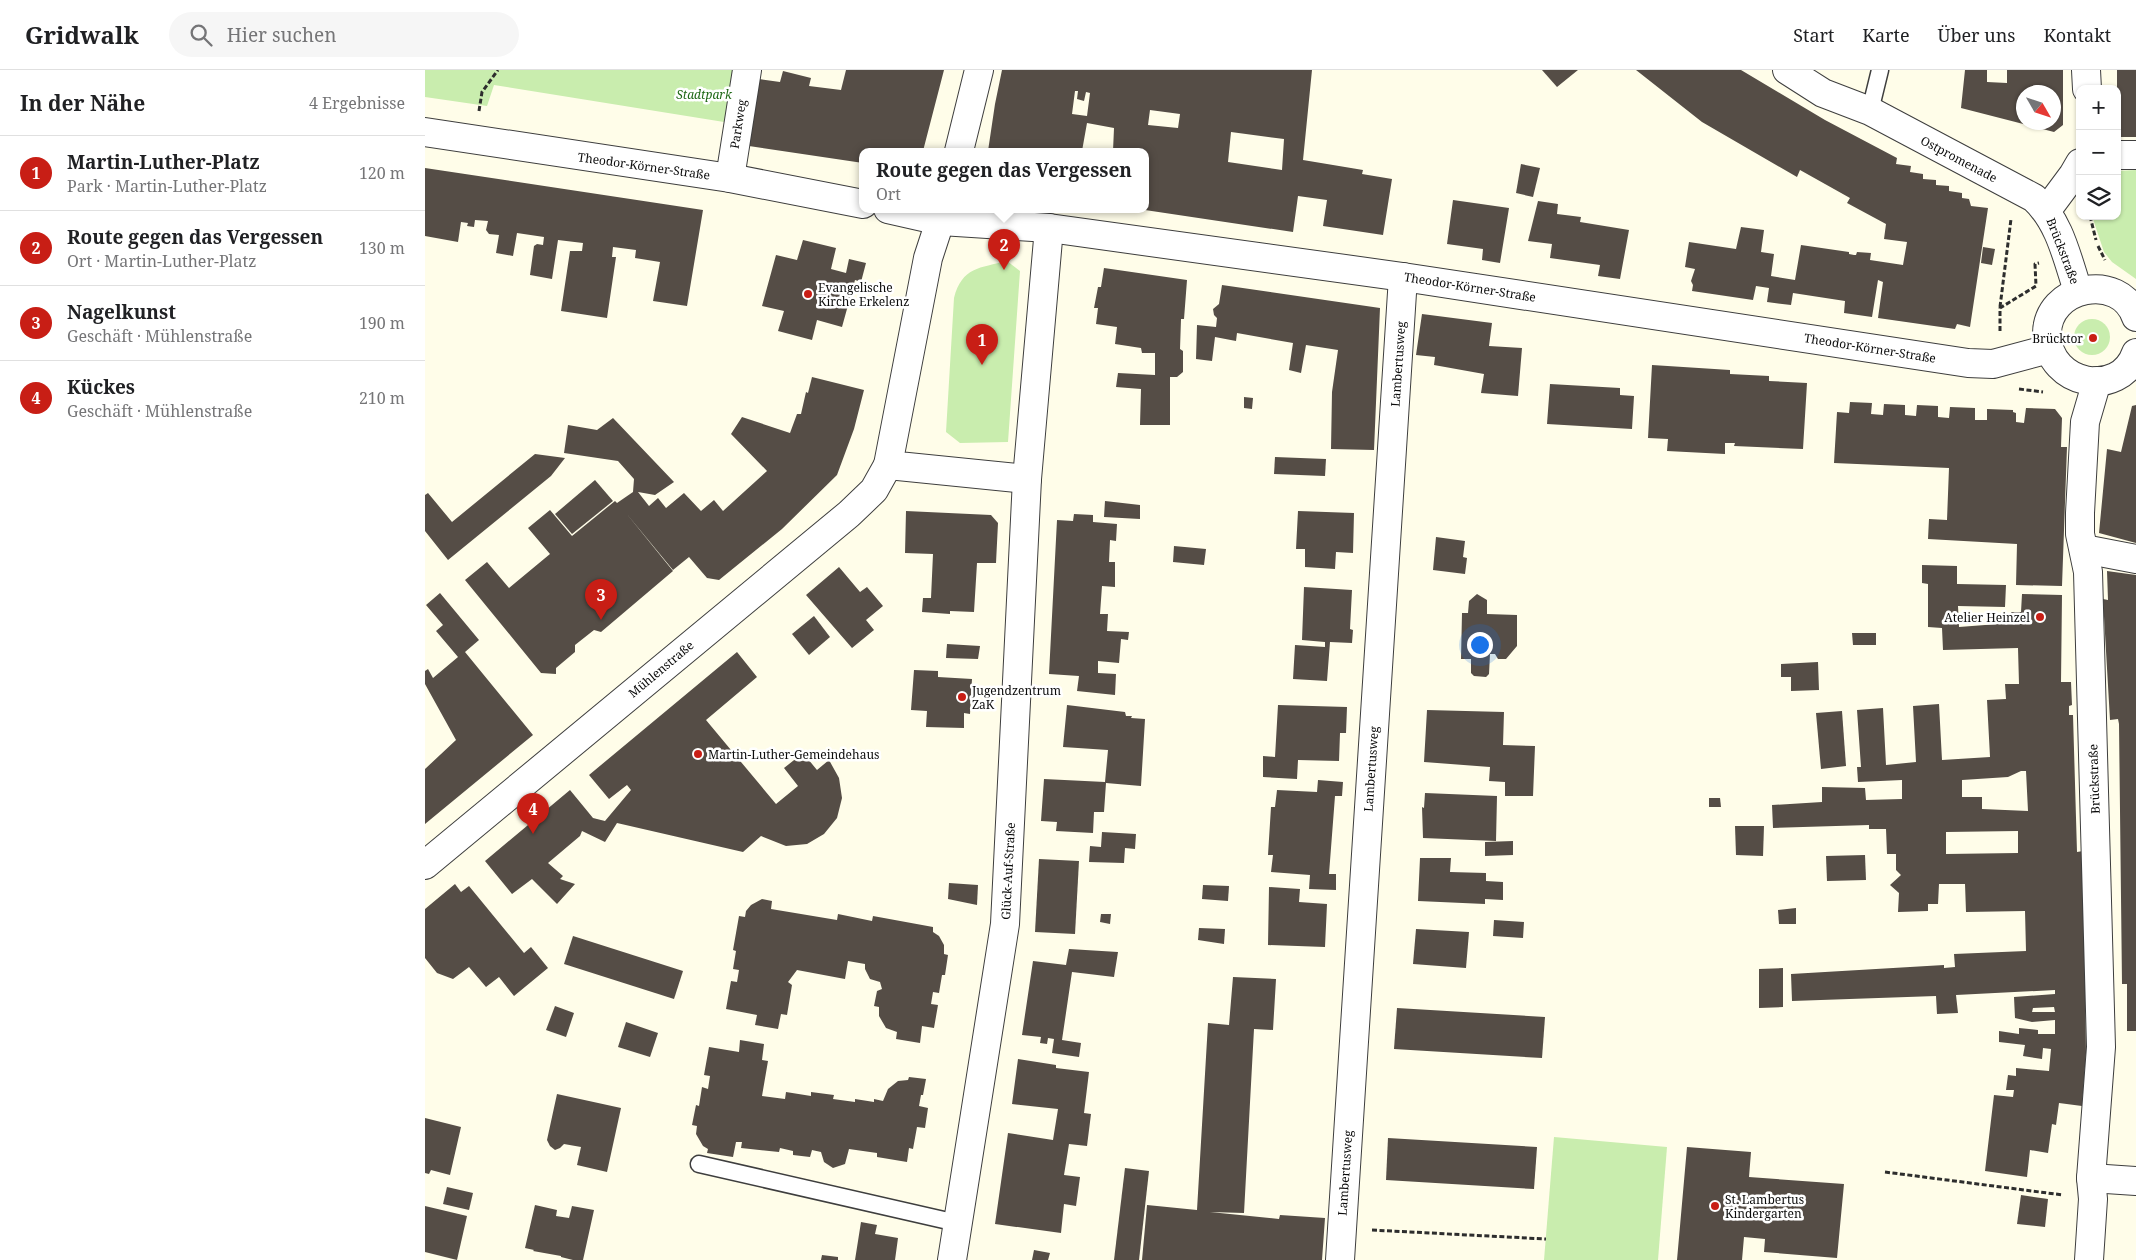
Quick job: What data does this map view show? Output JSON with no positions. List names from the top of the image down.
{
  "streets": {
    "street": [
      "Parkweg",
      "Ostpromenade",
      "Theodor-Körner-Straße",
      "Brückstraße",
      "Lambertusweg",
      "Mühlenstraße",
      "Glück-Auf-Straße"
    ]
  },
  "crossings": [
    ["Parkweg", "Theodor-Körner-Straße"],
    ["Ostpromenade", "Brückstraße"],
    ["Theodor-Körner-Straße", "Brückstraße"],
    ["Theodor-Körner-Straße", "Lambertusweg"],
    ["Theodor-Körner-Straße", "Mühlenstraße"],
    ["Theodor-Körner-Straße", "Glück-Auf-Straße"]
  ],
  "parks": ["Stadtpark"],
  "places": [
    "Evangelische Kirche Erkelenz",
    "Brücktor",
    "Atelier Heinzel",
    "Jugendzentrum ZaK",
    "Martin-Luther-Gemeindehaus",
    "St. Lambertus Kindergarten"
  ],
  "north": "bottom right",
  "page": {
    "header": "Gridwalk",
    "search": "Hier suchen",
    "nav": [
      "Start",
      "Karte",
      "Über uns",
      "Kontakt"
    ],
    "heading": ["In der Nähe", "4 Ergebnisse"],
    "map_buttons": ["+", "−"],
    "list": [
      {
        "mark": "1",
        "name": "Martin-Luther-Platz",
        "note": "Park · Martin-Luther-Platz",
        "value": "120 m"
      },
      {
        "mark": "2",
        "name": "Route gegen das Vergessen",
        "note": "Ort · Martin-Luther-Platz",
        "value": "130 m"
      },
      {
        "mark": "3",
        "name": "Nagelkunst",
        "note": "Geschäft · Mühlenstraße",
        "value": "190 m"
      },
      {
        "mark": "4",
        "name": "Kückes",
        "note": "Geschäft · Mühlenstraße",
        "value": "210 m"
      }
    ],
    "popup": ["Route gegen das Vergessen", "Ort"],
    "pins": [
      "2",
      "1",
      "3",
      "4"
    ]
  }
}
